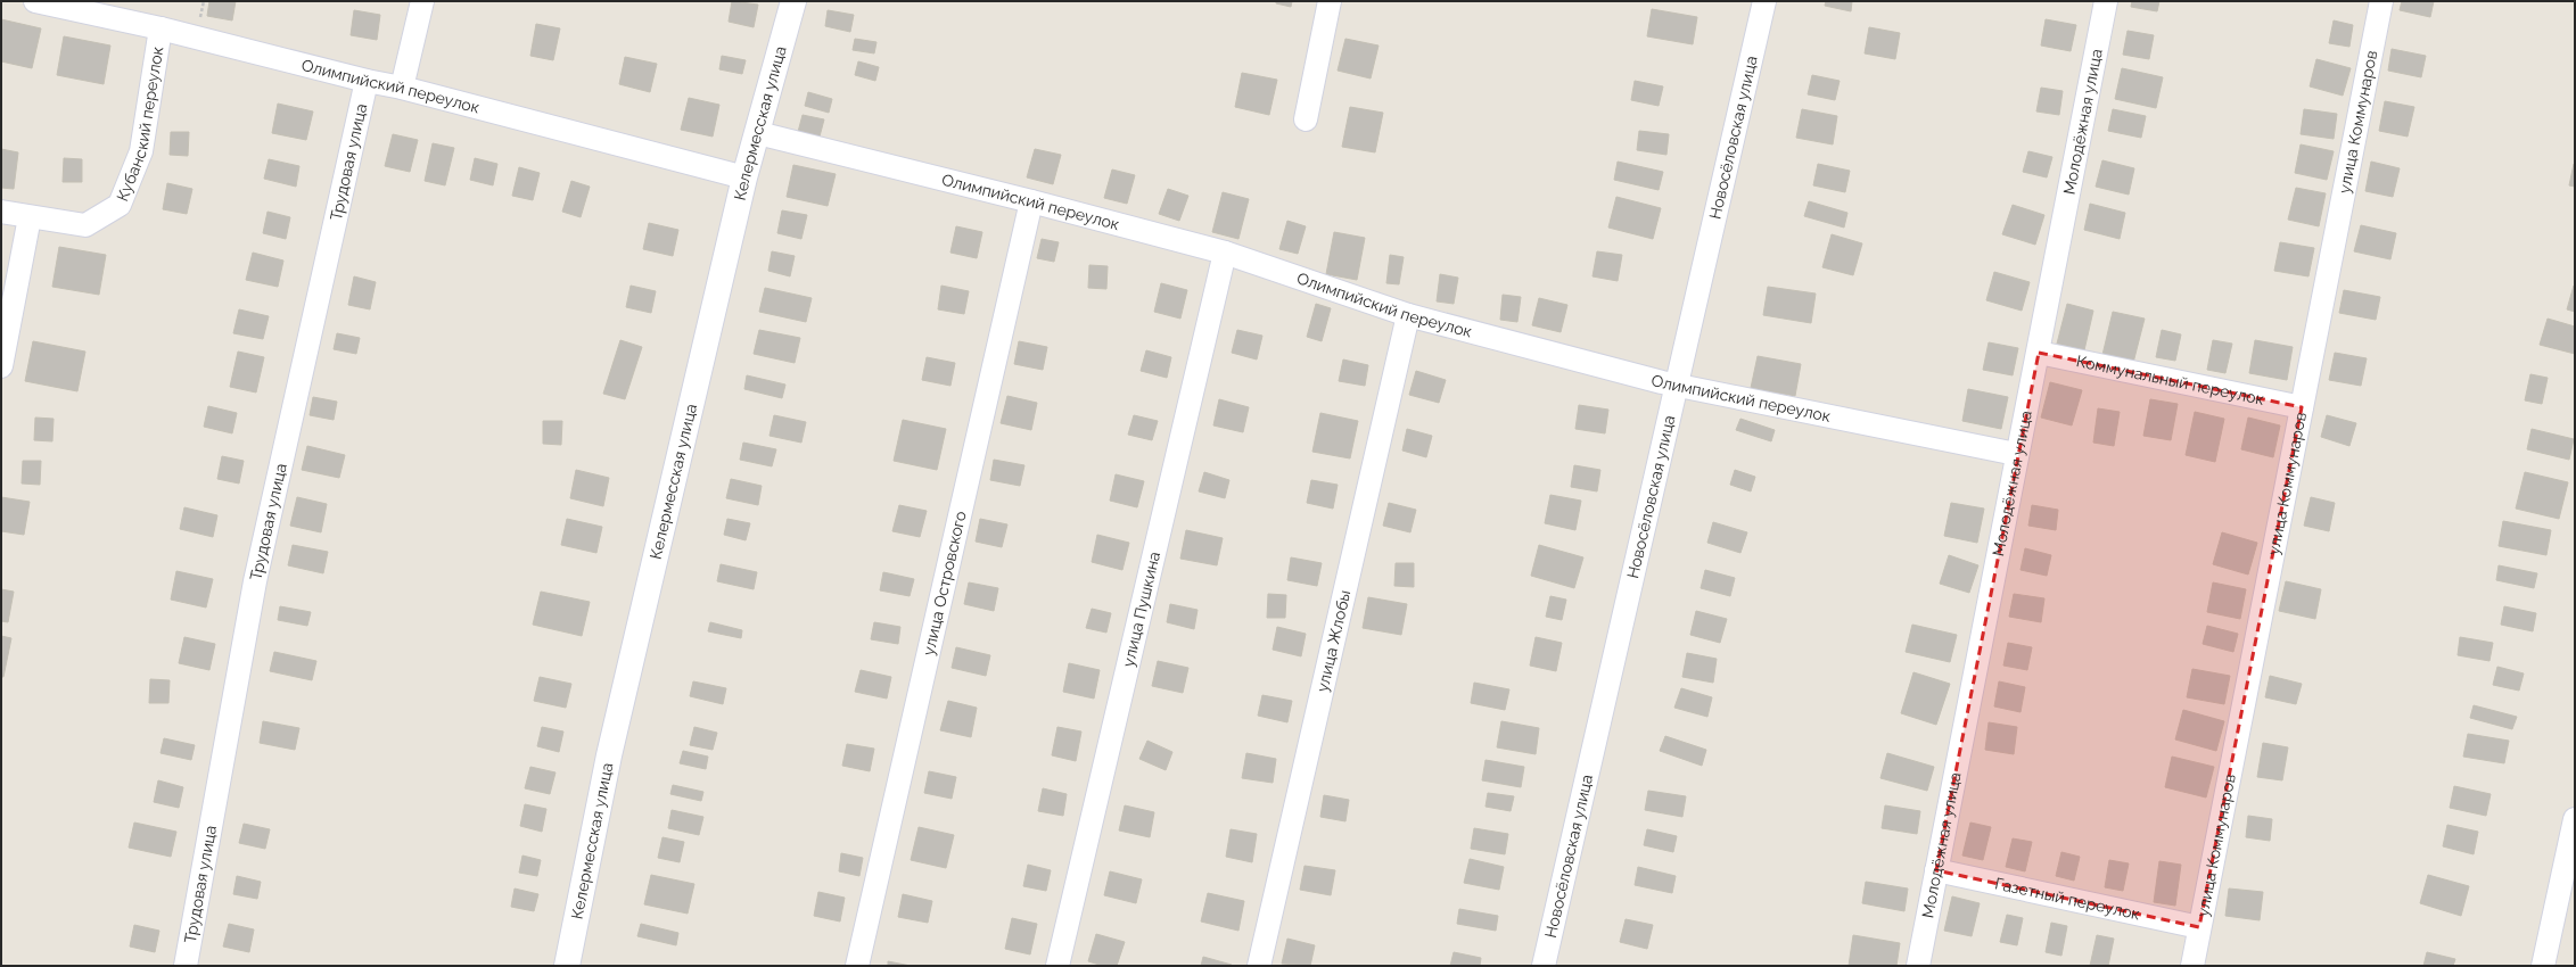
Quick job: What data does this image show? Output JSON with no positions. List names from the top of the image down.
{
  "streets": {
    "street": [
      "Олимпийский переулок",
      "Молодёжная улица",
      "улица Коммунаров",
      "Кубанский переулок",
      "Келермесская улица",
      "Новосёловская улица",
      "Трудовая улица",
      "Коммунальный переулок",
      "улица Островского",
      "улица Пушкина",
      "улица Жлобы",
      "Газетный переулок"
    ]
  },
  "crossings": [
    ["Олимпийский переулок", "Молодёжная улица"],
    ["Олимпийский переулок", "Кубанский переулок"],
    ["Олимпийский переулок", "Келермесская улица"],
    ["Олимпийский переулок", "Новосёловская улица"],
    ["Олимпийский переулок", "Трудовая улица"],
    ["Олимпийский переулок", "улица Островского"],
    ["Олимпийский переулок", "улица Пушкина"],
    ["Олимпийский переулок", "улица Жлобы"],
    ["Молодёжная улица", "Коммунальный переулок"],
    ["Молодёжная улица", "Газетный переулок"],
    ["улица Коммунаров", "Коммунальный переулок"],
    ["улица Коммунаров", "Газетный переулок"]
  ]
}
